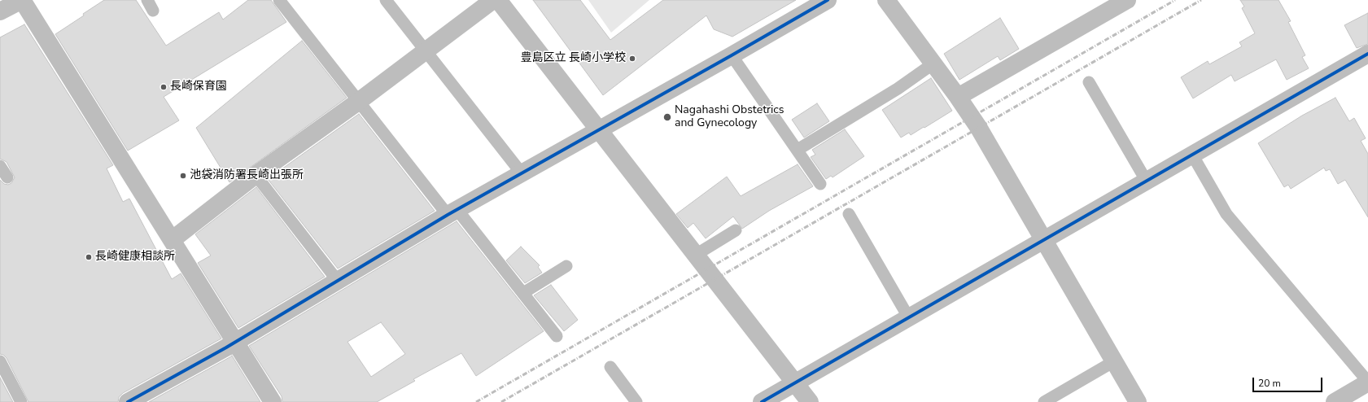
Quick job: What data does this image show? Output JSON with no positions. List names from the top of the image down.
{
  "places": [
    "豊島区立 長崎小学校",
    "長崎保育園",
    "Nagahashi Obstetrics and Gynecology",
    "池袋消防署長崎出張所",
    "長崎健康相談所"
  ],
  "scale_bar": "20 m"
}
